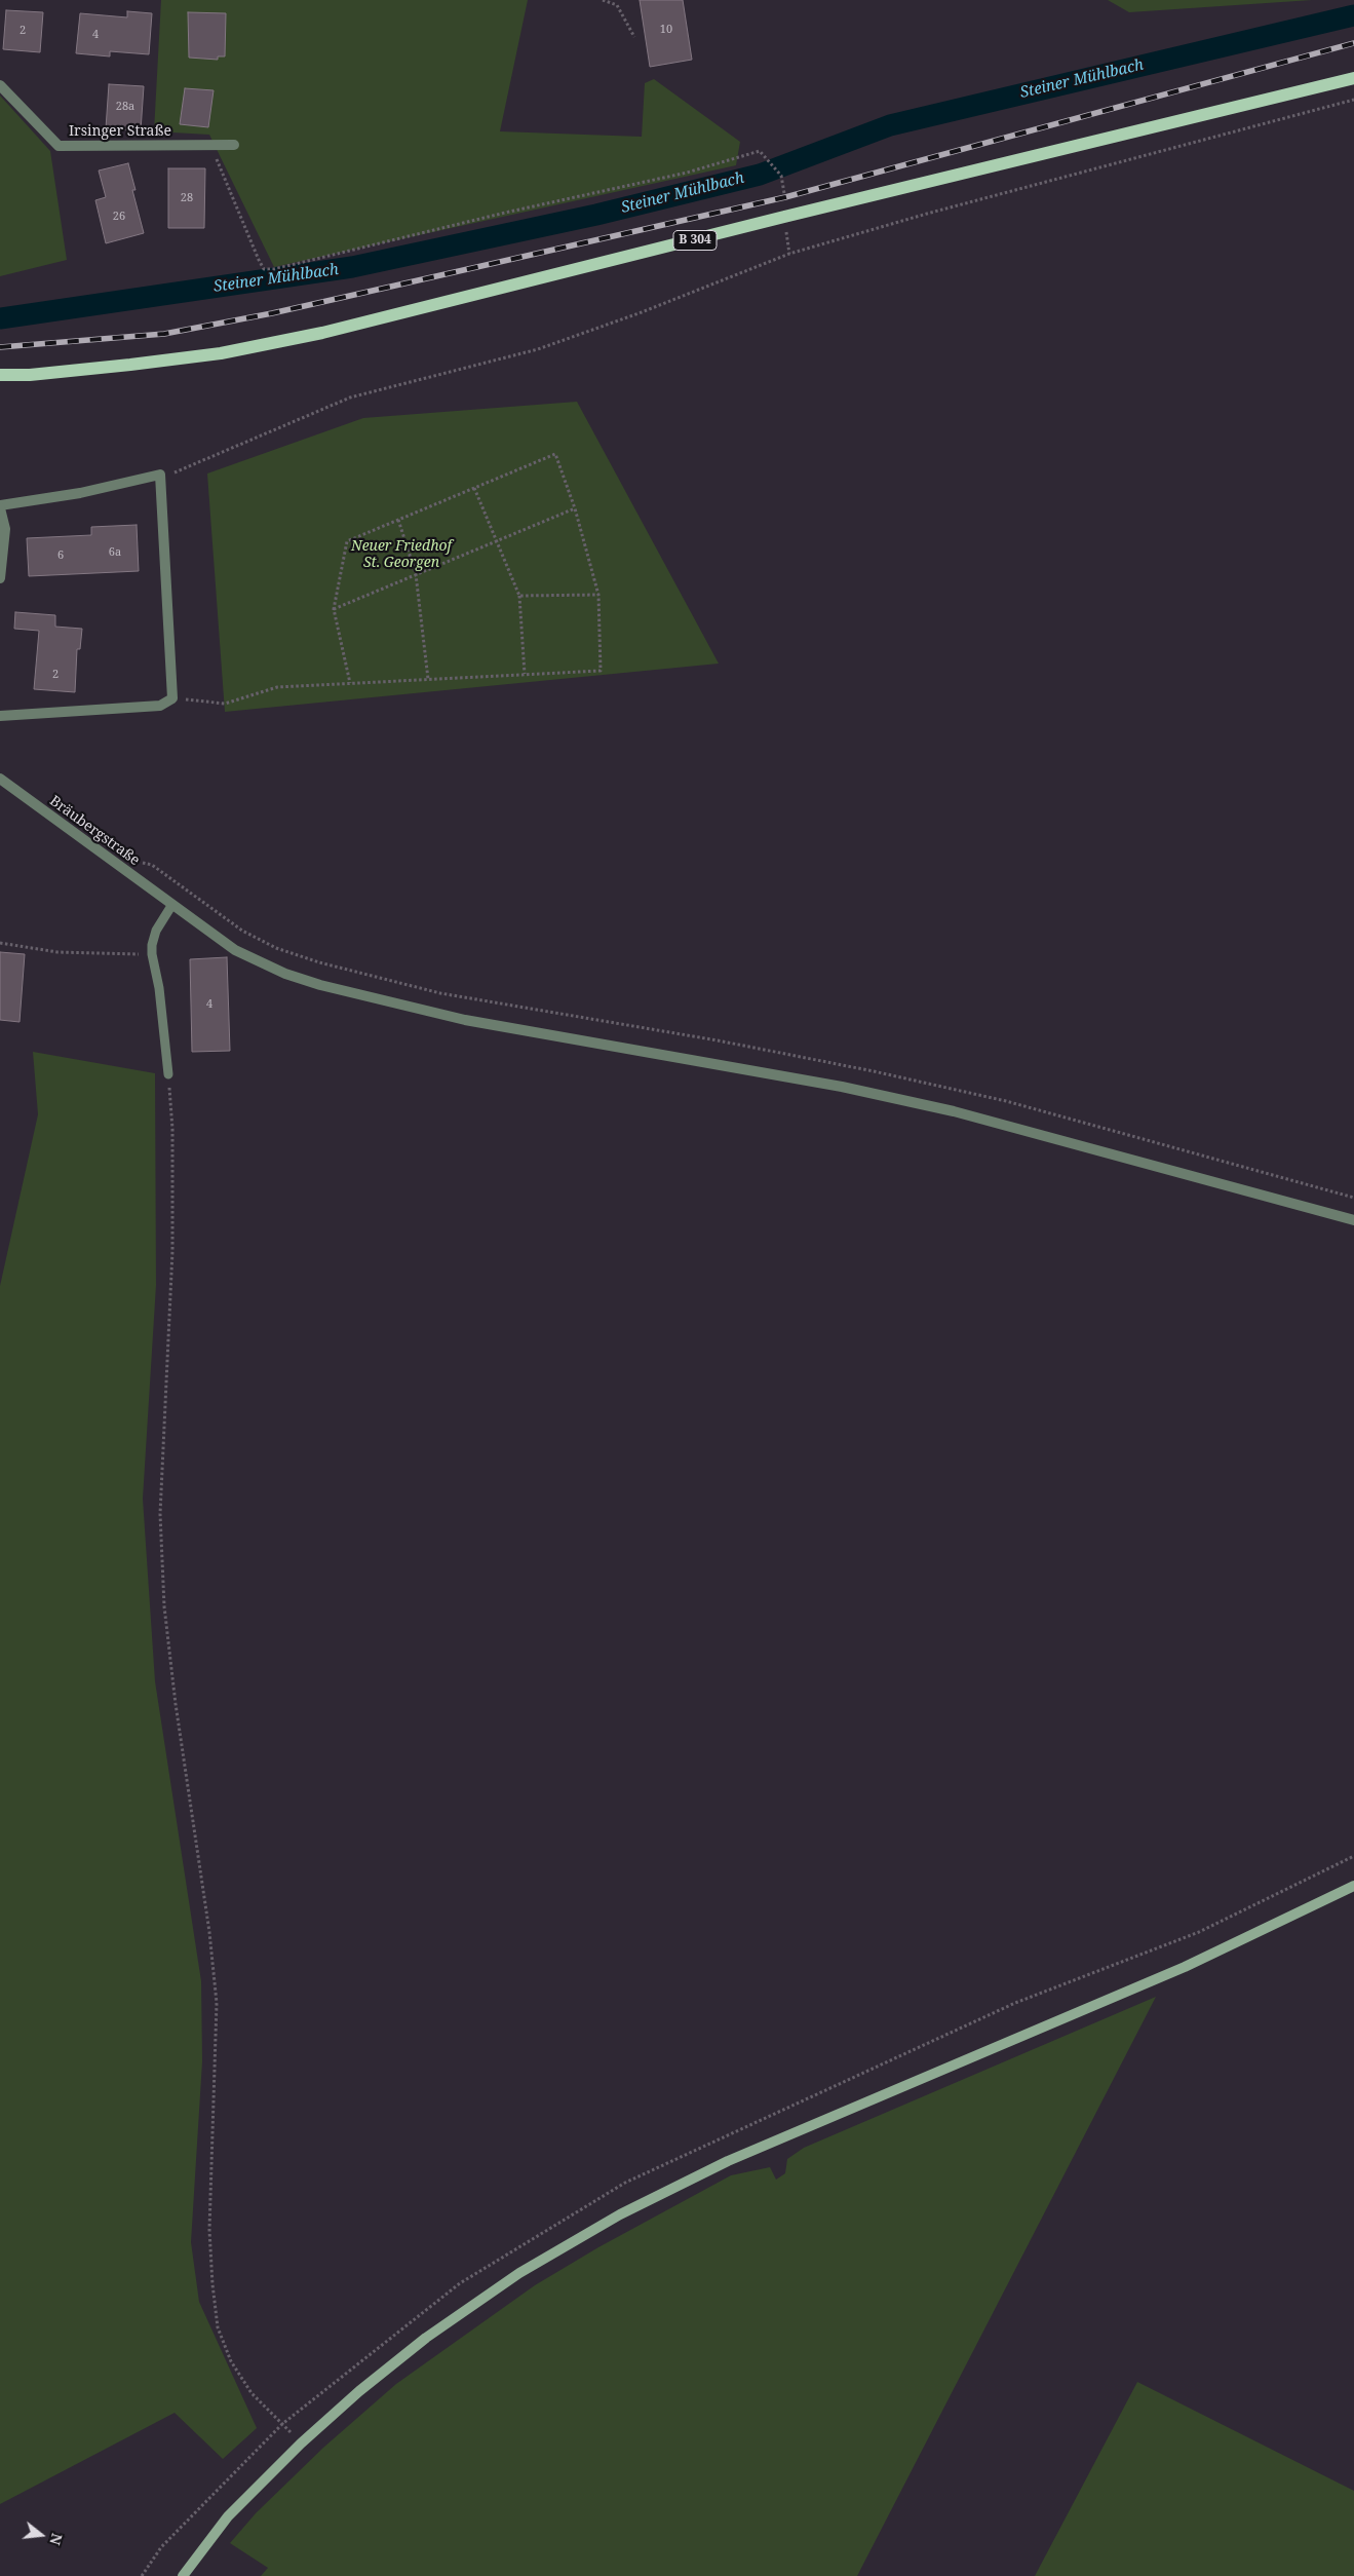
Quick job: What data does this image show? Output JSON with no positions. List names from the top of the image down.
{
  "streets": {
    "main road": ["B 304"],
    "street": ["Irsinger Straße", "Bräubergstraße"]
  },
  "water": ["Steiner Mühlbach"],
  "parks": ["Neuer Friedhof St. Georgen"],
  "house_numbers": [
    "10",
    "2",
    "4",
    "28a",
    "28",
    "26",
    "6a",
    "6",
    "2",
    "4"
  ],
  "north": "right"
}
